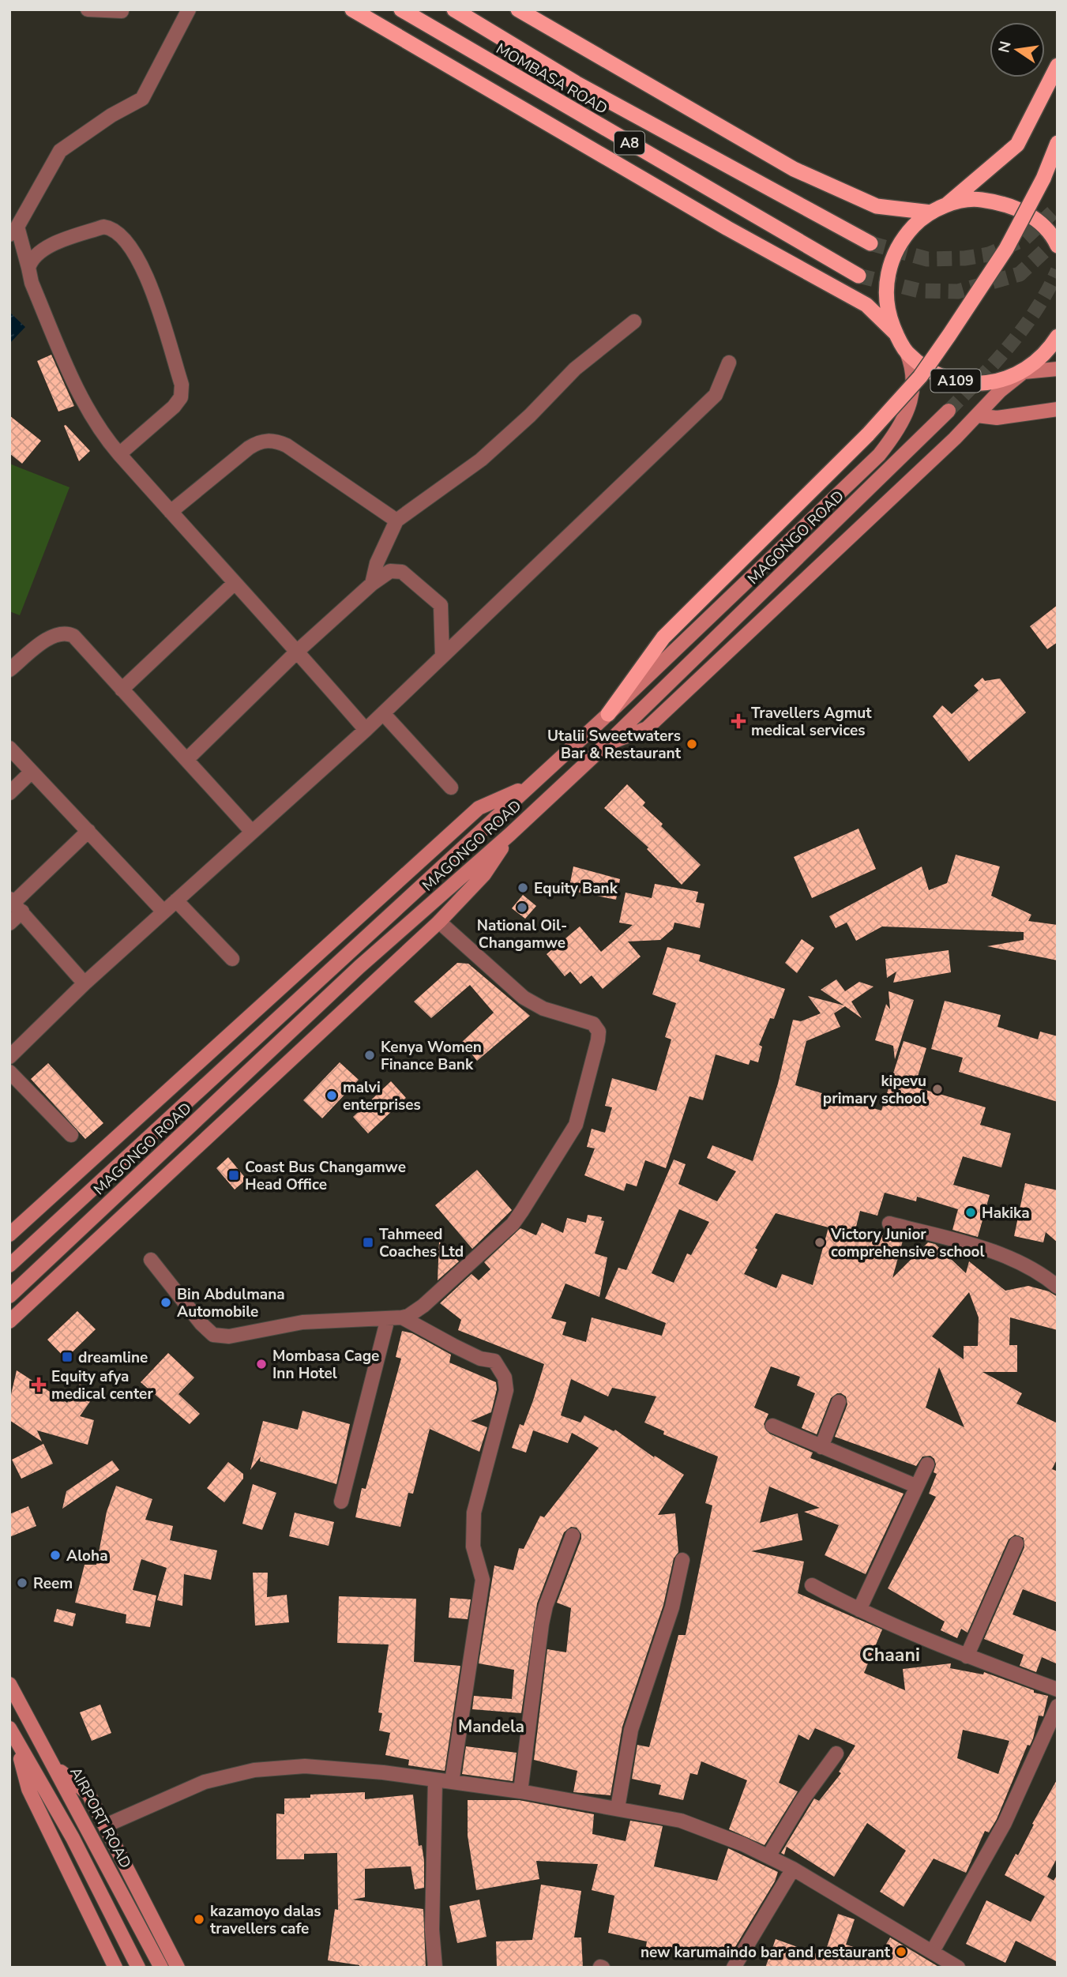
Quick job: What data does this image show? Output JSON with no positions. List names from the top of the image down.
{
  "streets": {
    "highway": ["MOMBASA ROAD", "A8", "A109"],
    "main road": ["MAGONGO ROAD", "AIRPORT ROAD"]
  },
  "crossings": [
    ["A109", "MAGONGO ROAD"]
  ],
  "districts": ["Chaani", "Mandela"],
  "places": {
    "health": ["Travellers Agmut medical services", "Equity afya medical center"],
    "other": [
      "Utalii Sweetwaters Bar & Restaurant",
      "Equity Bank",
      "National Oil- Changamwe",
      "Kenya Women Finance Bank",
      "kipevu primary school",
      "malvi enterprises",
      "Hakika",
      "Victory Junior comprehensive school",
      "Bin Abdulmana Automobile",
      "Mombasa Cage Inn Hotel",
      "Aloha",
      "Reem",
      "kazamoyo dalas travellers cafe",
      "new karumaindo bar and restaurant"
    ],
    "transit": ["Coast Bus Changamwe Head Office", "Tahmeed Coaches Ltd", "dreamline"]
  },
  "north": "left"
}
